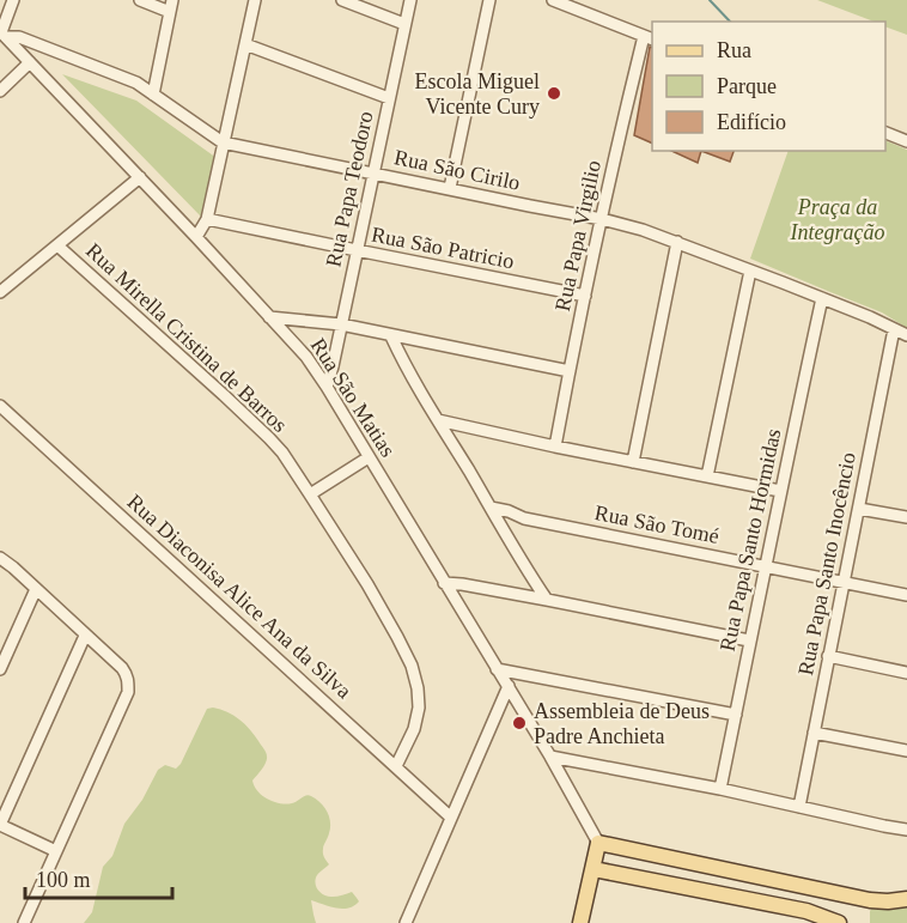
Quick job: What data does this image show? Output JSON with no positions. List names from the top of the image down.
{
  "streets": {
    "street": [
      "Rua São Cirilo",
      "Rua Papa Teodoro",
      "Rua Papa Virgilio",
      "Rua São Patricio",
      "Rua Mirella Cristina de Barros",
      "Rua São Matias",
      "Rua São Tomé",
      "Rua Papa Santo Hormidas",
      "Rua Papa Santo Inocêncio",
      "Rua Diaconisa Alice Ana da Silva"
    ]
  },
  "crossings": [
    ["Rua São Cirilo", "Rua Papa Teodoro"],
    ["Rua São Cirilo", "Rua Papa Virgilio"],
    ["Rua São Cirilo", "Rua São Matias"],
    ["Rua São Cirilo", "Rua Papa Santo Hormidas"],
    ["Rua São Cirilo", "Rua Papa Santo Inocêncio"],
    ["Rua Papa Teodoro", "Rua São Patricio"],
    ["Rua Papa Teodoro", "Rua São Matias"],
    ["Rua Papa Virgilio", "Rua São Patricio"],
    ["Rua Mirella Cristina de Barros", "Rua Diaconisa Alice Ana da Silva"],
    ["Rua São Tomé", "Rua Papa Santo Hormidas"],
    ["Rua São Tomé", "Rua Papa Santo Inocêncio"]
  ],
  "parks": ["Praça da Integração"],
  "places": ["Escola Miguel Vicente Cury", "Assembleia de Deus Padre Anchieta"],
  "legend": ["Rua", "Parque", "Edifício"],
  "scale_bar": "100 m"
}
